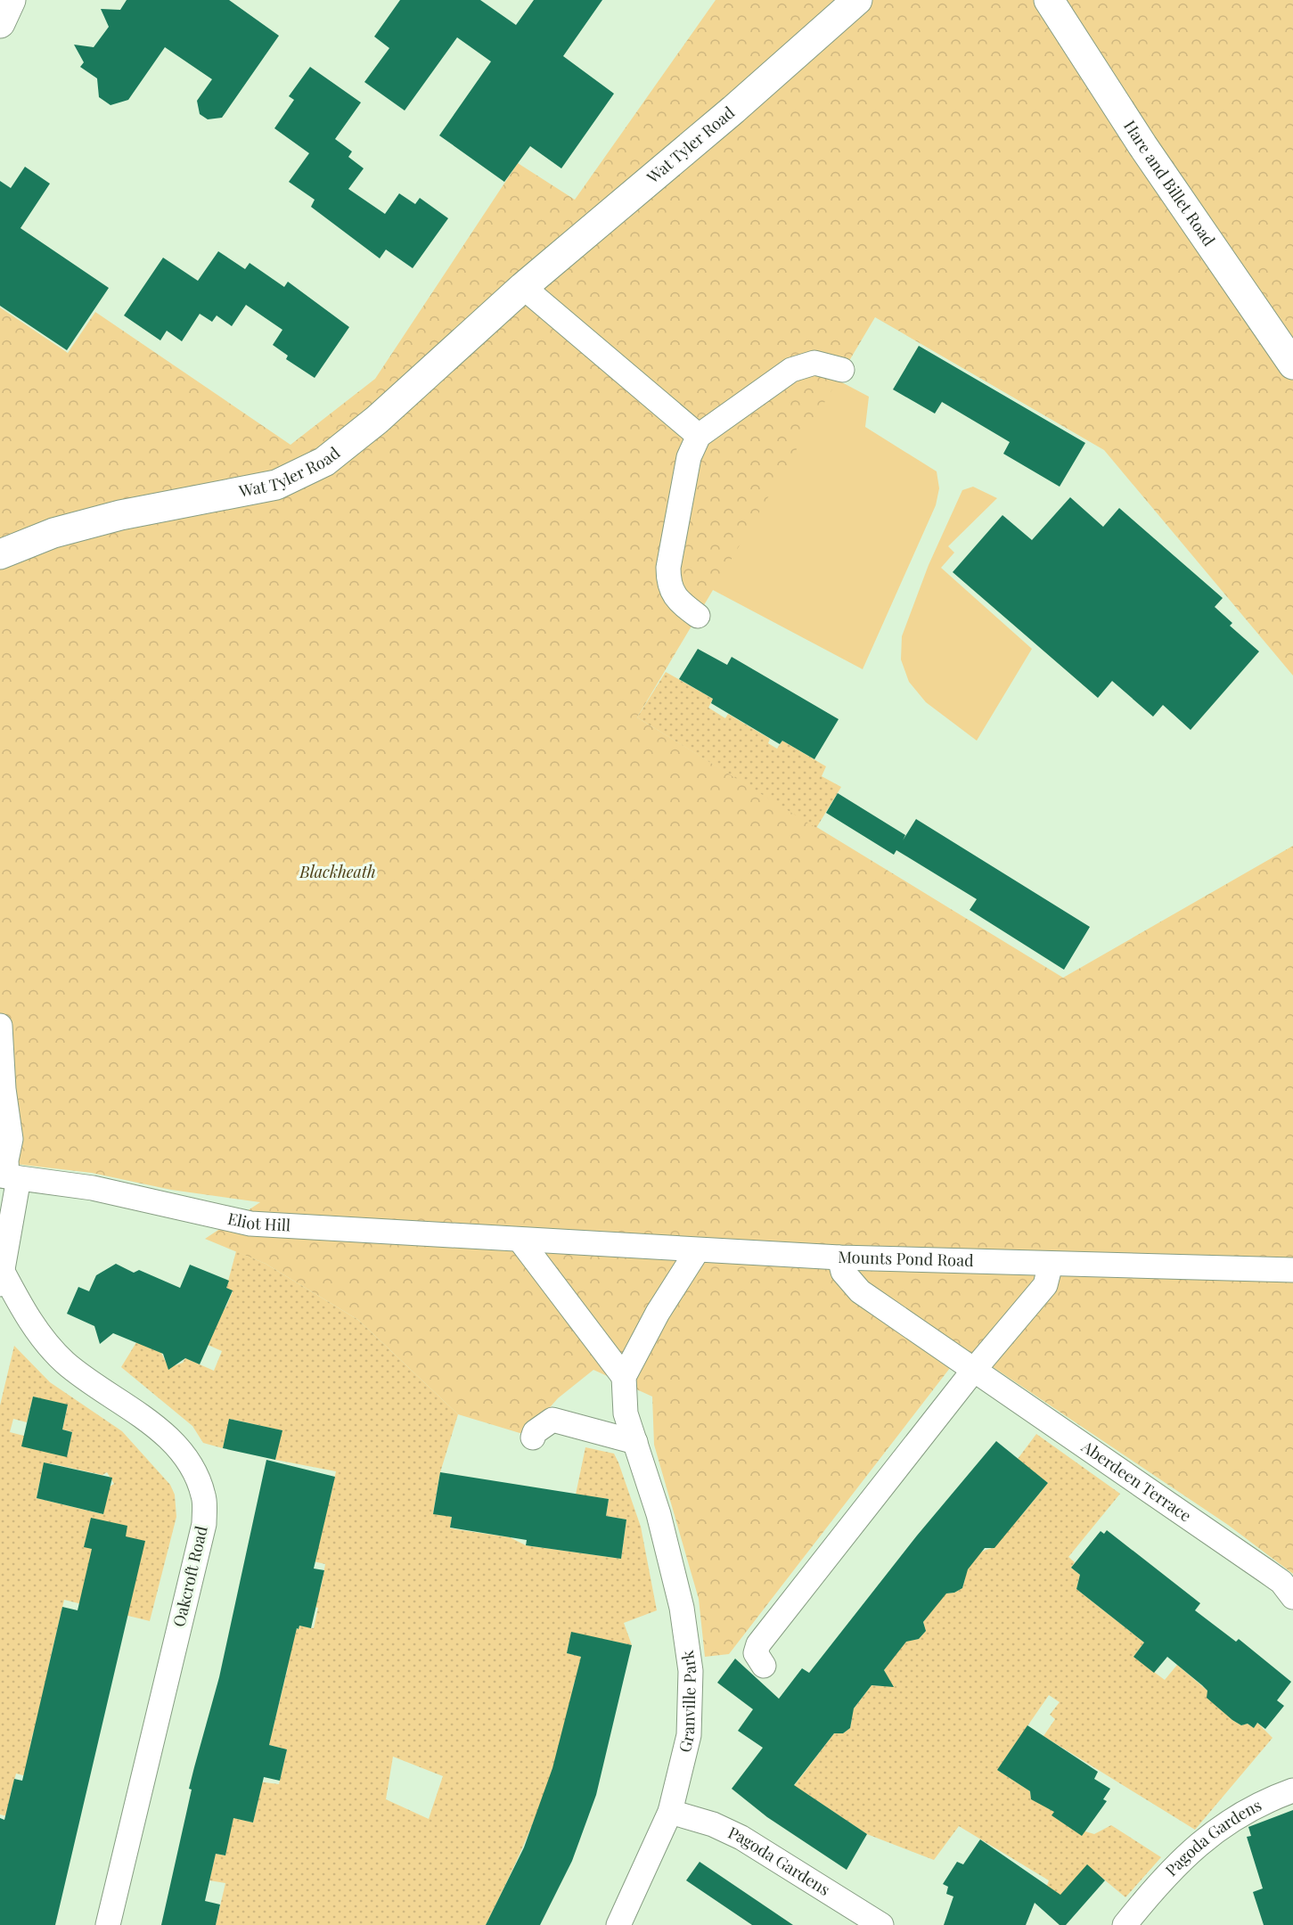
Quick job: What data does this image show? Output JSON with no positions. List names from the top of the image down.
{
  "streets": {
    "street": [
      "Wat Tyler Road",
      "Hare and Billet Road",
      "Eliot Hill",
      "Mounts Pond Road",
      "Aberdeen Terrace",
      "Oakcroft Road",
      "Granville Park",
      "Pagoda Gardens"
    ]
  },
  "crossings": [
    ["Eliot Hill", "Mounts Pond Road"],
    ["Mounts Pond Road", "Aberdeen Terrace"],
    ["Granville Park", "Pagoda Gardens"]
  ],
  "parks": ["Blackheath"]
}
